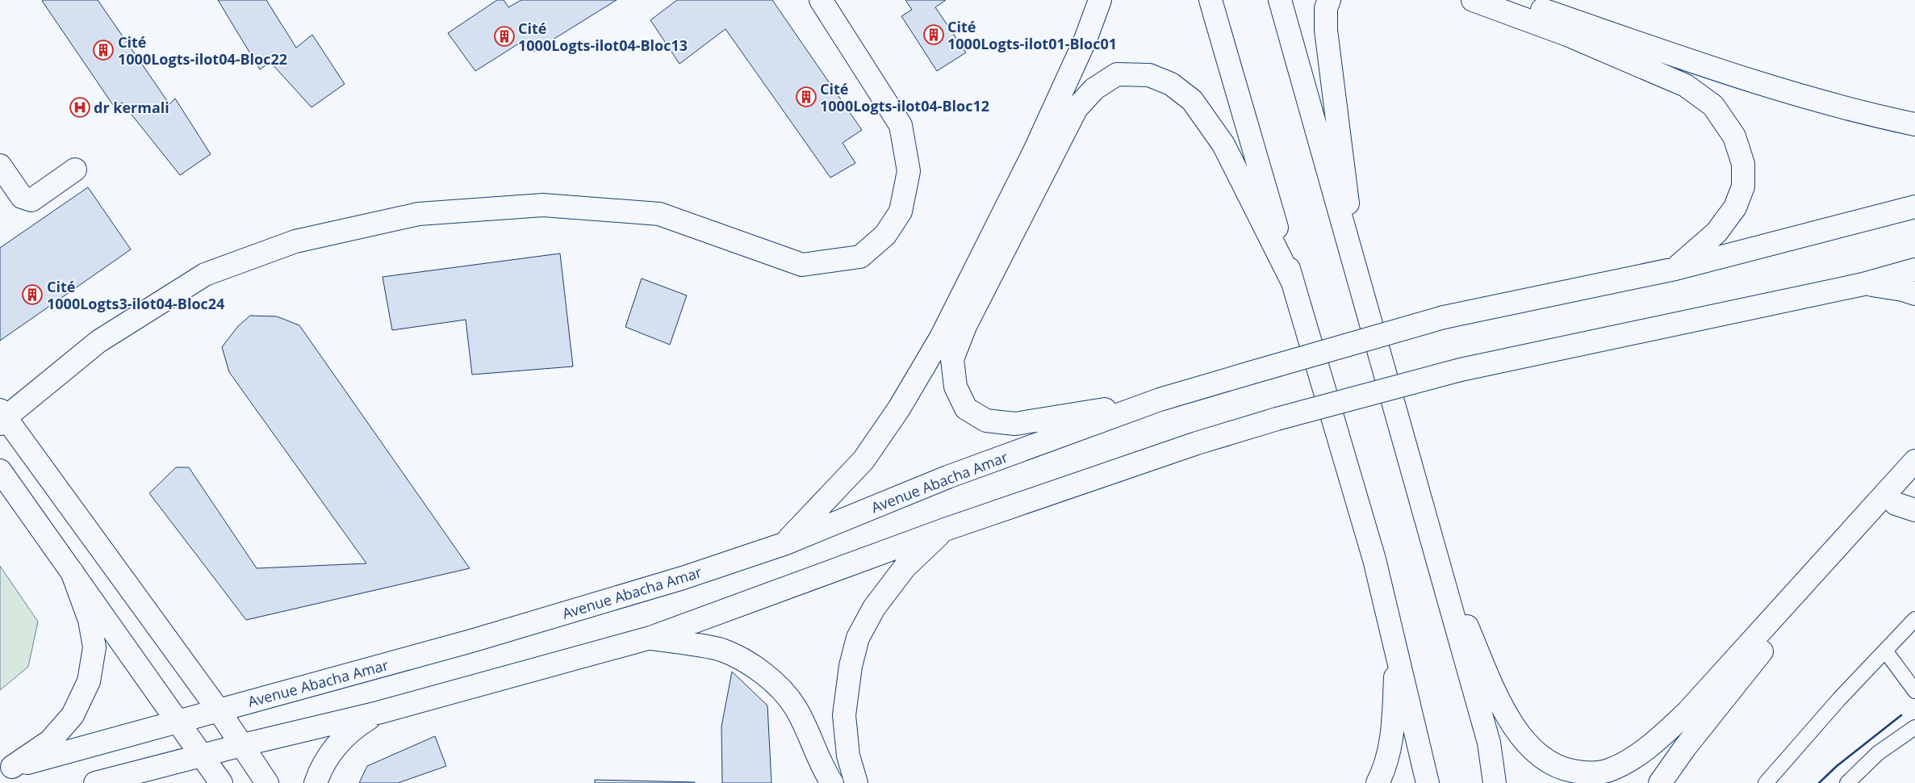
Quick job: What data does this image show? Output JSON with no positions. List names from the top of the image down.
{
  "streets": {
    "main road": ["Avenue Abacha Amar"]
  },
  "places": {
    "building": [
      "Cité 1000Logts-ilot01-Bloc01",
      "Cité 1000Logts-ilot04-Bloc13",
      "Cité 1000Logts-ilot04-Bloc22",
      "Cité 1000Logts-ilot04-Bloc12",
      "Cité 1000Logts3-ilot04-Bloc24"
    ],
    "hospital": ["dr kermali"]
  }
}
